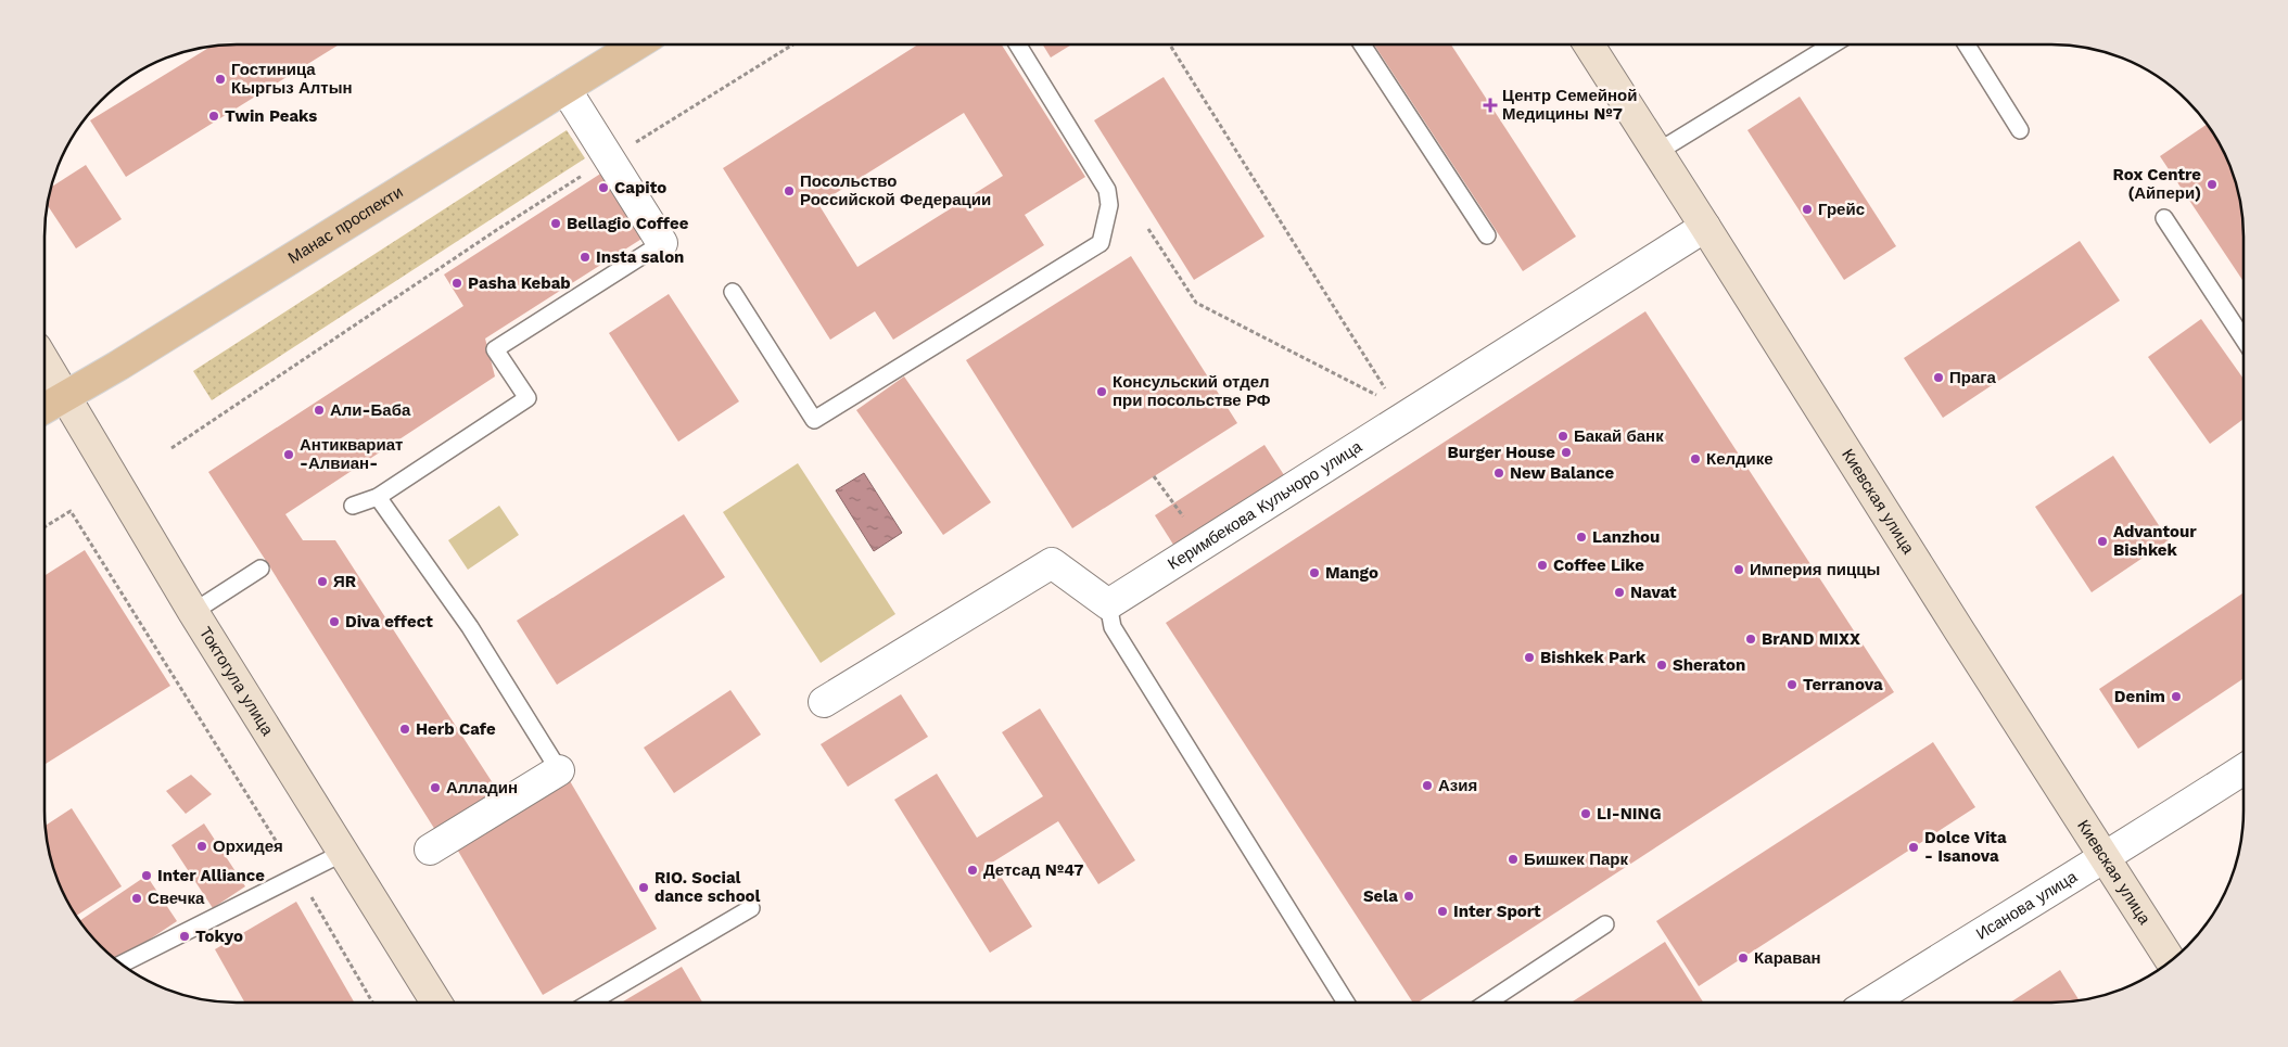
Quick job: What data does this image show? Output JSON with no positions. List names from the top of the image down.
{
  "streets": {
    "main road": ["Манас проспекти", "Киевская улица", "Токтогула улица"],
    "street": ["Керимбекова Кульчоро улица", "Исанова улица"]
  },
  "crossings": [
    ["Манас проспекти", "Токтогула улица"],
    ["Киевская улица", "Керимбекова Кульчоро улица"],
    ["Киевская улица", "Исанова улица"]
  ],
  "places": {
    "other": [
      "Гостиница Кыргыз Алтын",
      "Twin Peaks",
      "Rox Centre (Айпери)",
      "Capito",
      "Посольство Российской Федерации",
      "Грейс",
      "Bellagio Coffee",
      "Insta salon",
      "Pasha Kebab",
      "Прага",
      "Консульский отдел при посольстве РФ",
      "Али-Баба",
      "Бакай банк",
      "Burger House",
      "Антиквариат -Алвиан-",
      "Келдике",
      "New Balance",
      "Lanzhou",
      "Advantour Bishkek",
      "Coffee Like",
      "Империя пиццы",
      "Mango",
      "ЯR",
      "Navat",
      "Diva effect",
      "BrAND MIXX",
      "Bishkek Park",
      "Sheraton",
      "Terranova",
      "Denim",
      "Herb Cafe",
      "Азия",
      "Алладин",
      "LI-NING",
      "Орхидея",
      "Dolce Vita - Isanova",
      "Бишкек Парк",
      "Детсад №47",
      "Inter Alliance",
      "RIO. Social dance school",
      "Sela",
      "Свечка",
      "Inter Sport",
      "Tokyo",
      "Караван"
    ],
    "health": ["Центр Семейной Медицины №7"]
  }
}
